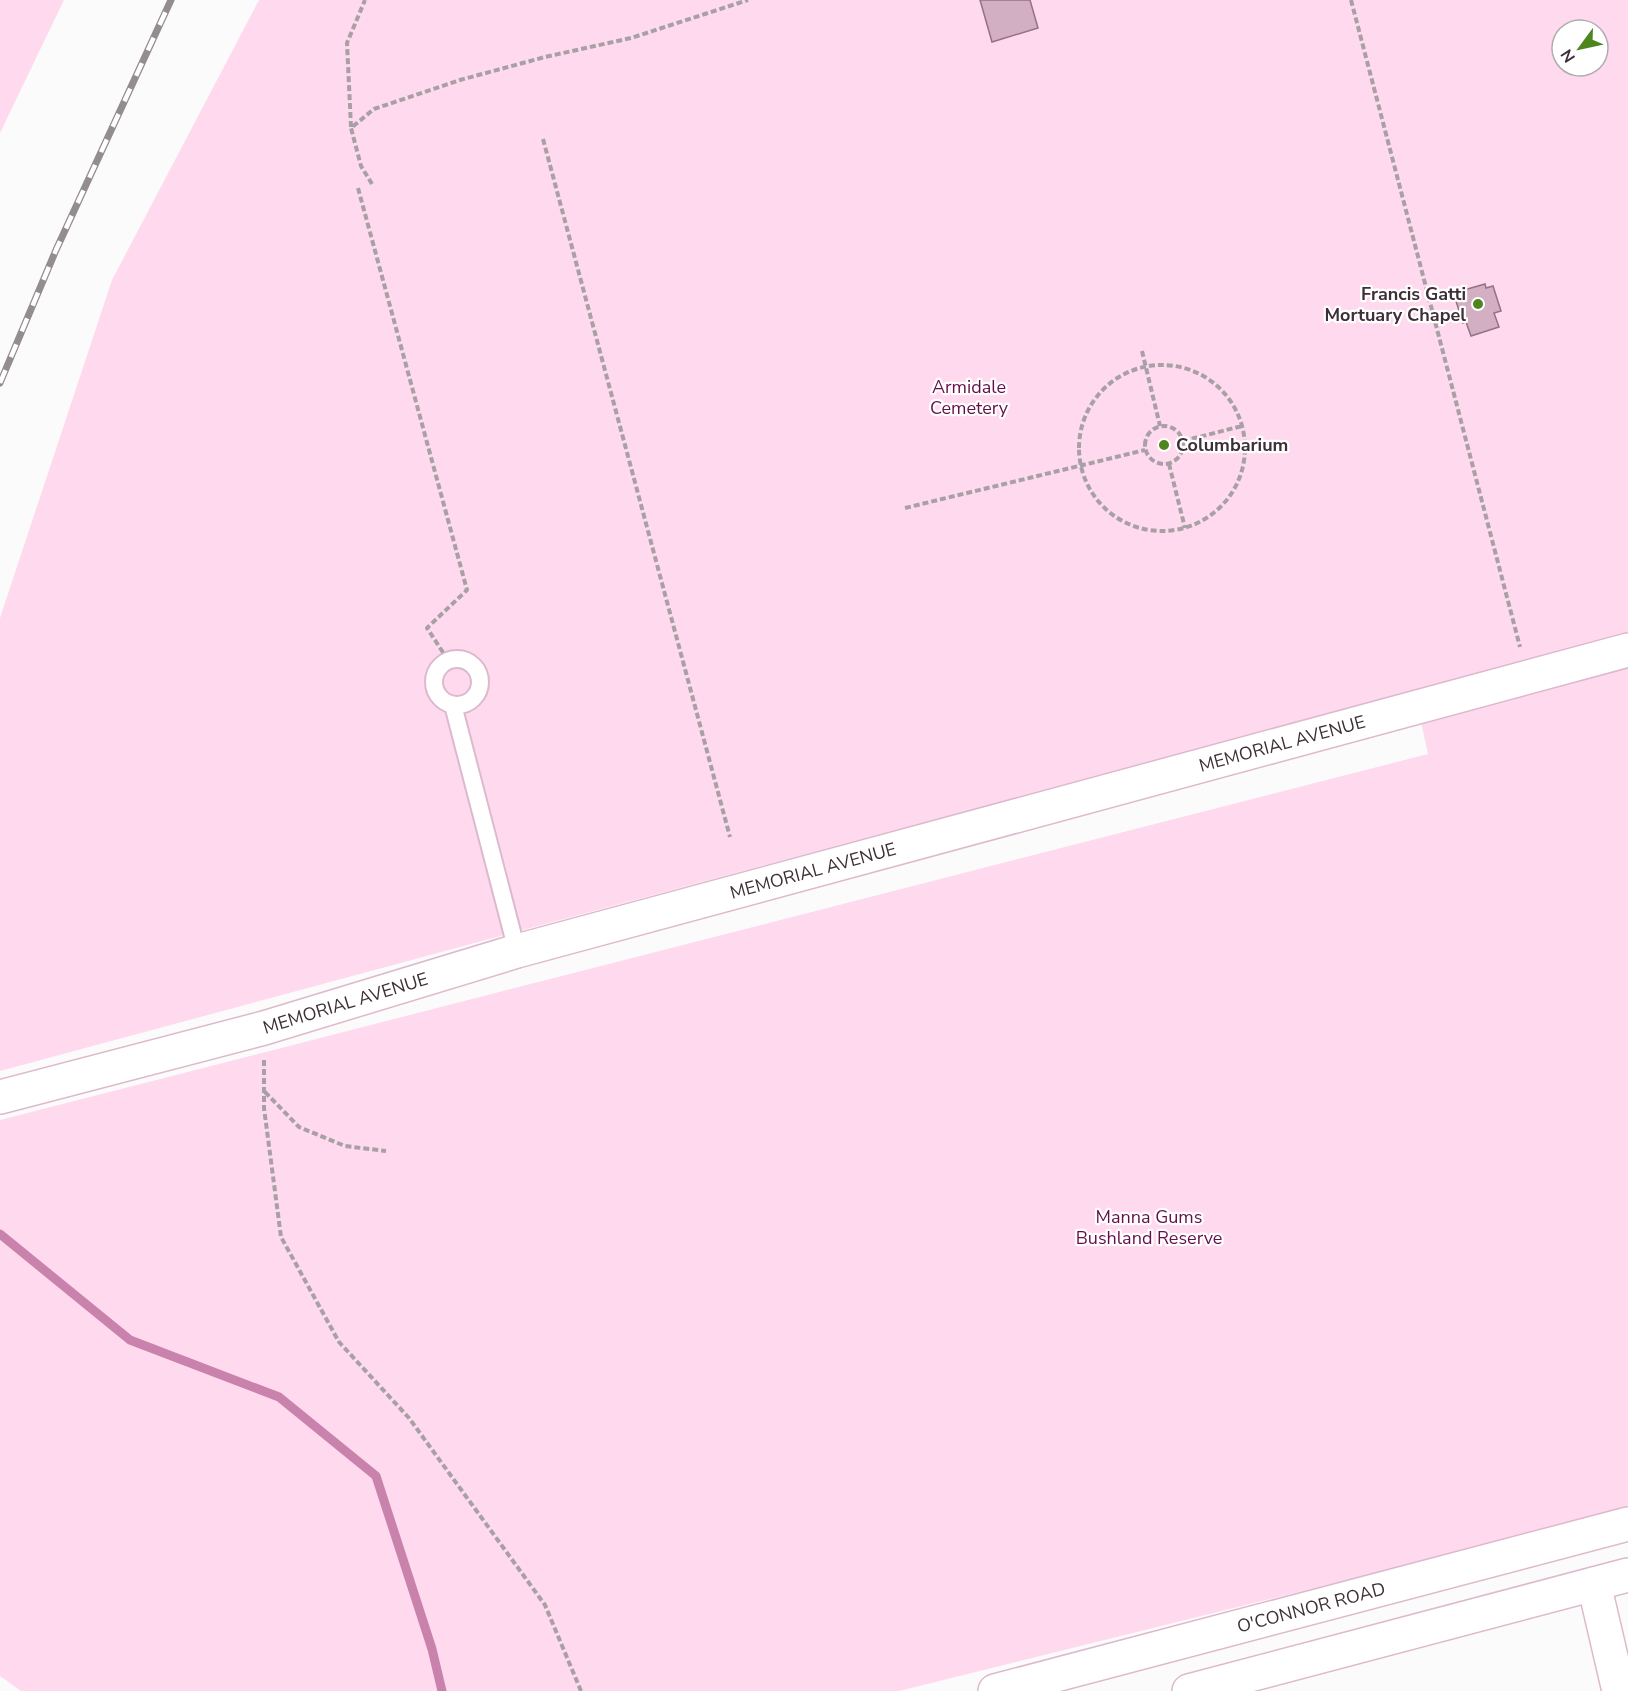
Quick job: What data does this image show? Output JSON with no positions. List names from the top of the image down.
{
  "streets": {
    "street": ["MEMORIAL AVENUE", "O'CONNOR ROAD"]
  },
  "parks": ["Armidale Cemetery", "Manna Gums Bushland Reserve"],
  "places": ["Francis Gatti Mortuary Chapel", "Columbarium"],
  "north": "bottom left"
}
